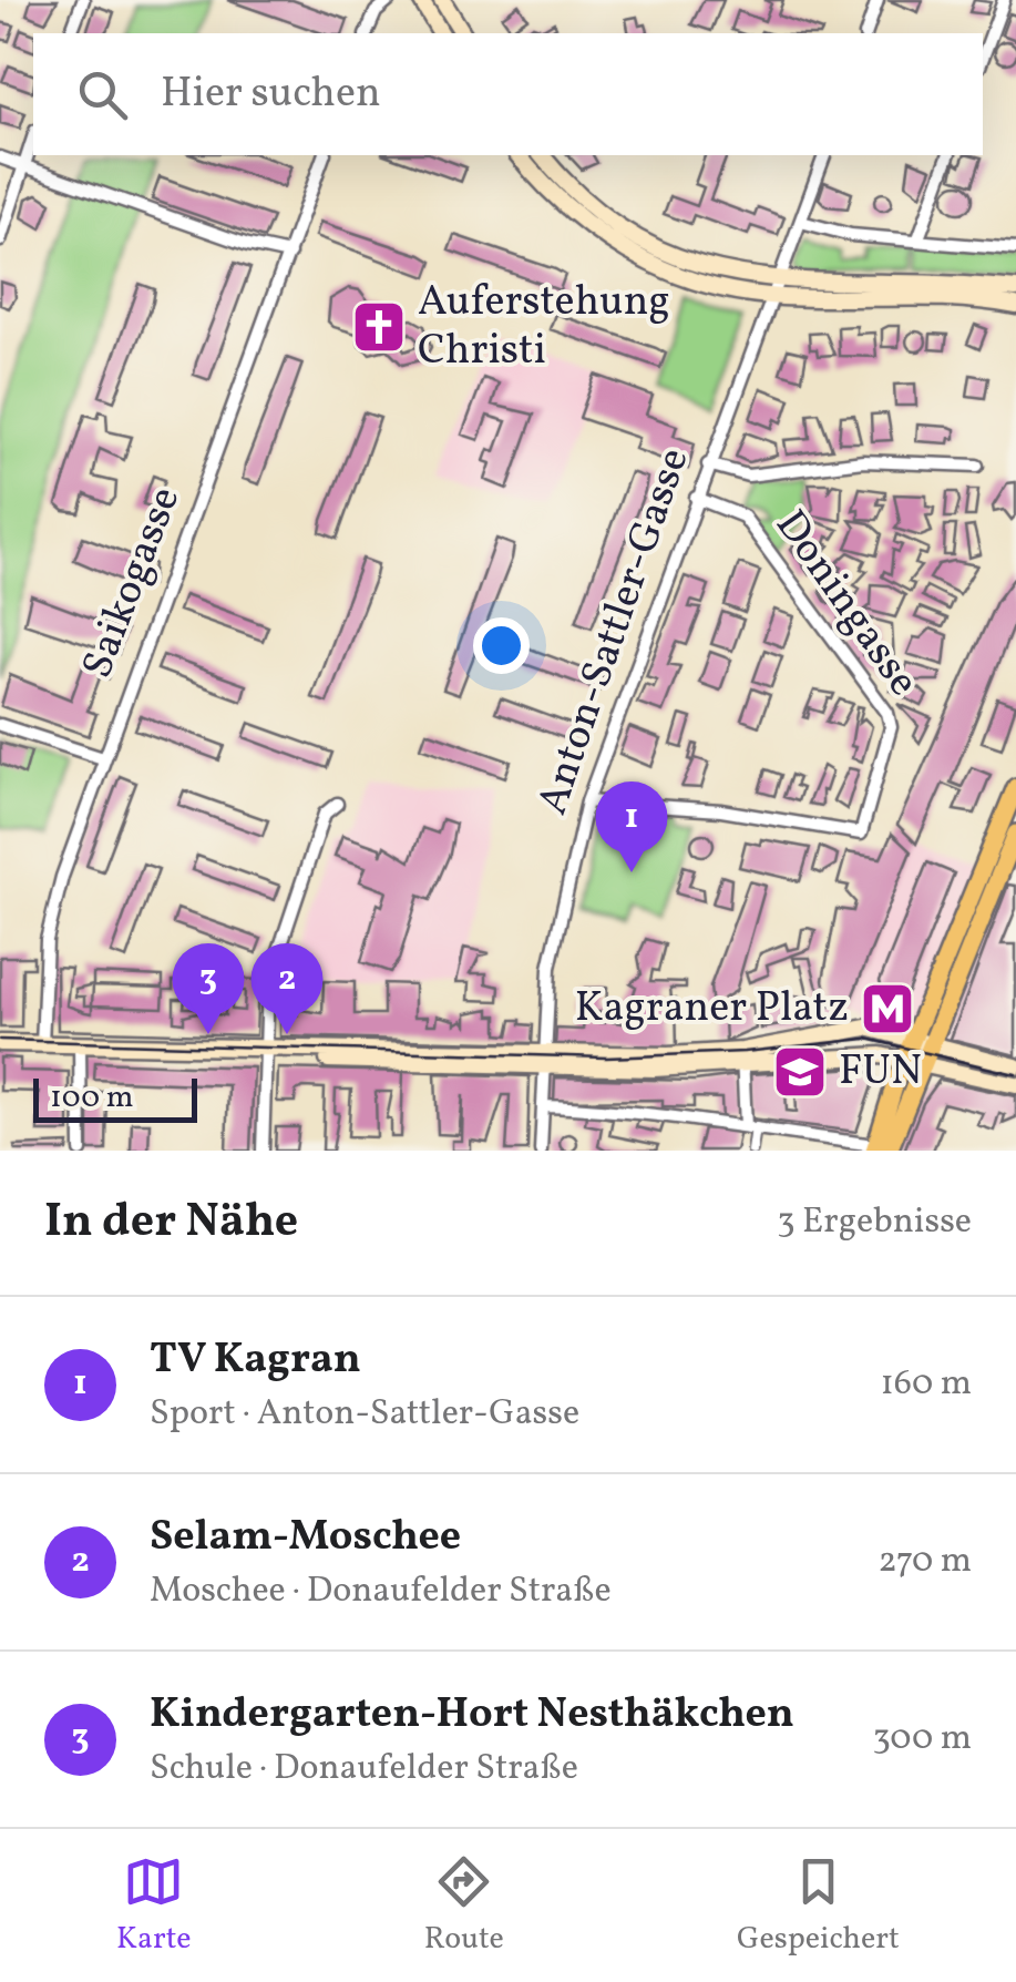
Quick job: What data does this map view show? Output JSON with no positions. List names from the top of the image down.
{
  "streets": {
    "street": ["Saikogasse", "Doningasse", "Anton-Sattler-Gasse"]
  },
  "crossings": [
    ["Doningasse", "Anton-Sattler-Gasse"]
  ],
  "places": {
    "church": ["Auferstehung Christi"],
    "metro station": ["Kagraner Platz"],
    "school or university": ["FUN"]
  },
  "scale_bar": "100 m",
  "page": {
    "search": "Hier suchen",
    "pins": ["1", "2", "3"],
    "scale": "100 m",
    "heading": ["In der Nähe", "3 Ergebnisse"],
    "list": [
      {
        "mark": "1",
        "name": "TV Kagran",
        "note": "Sport · Anton-Sattler-Gasse",
        "value": "160 m"
      },
      {
        "mark": "2",
        "name": "Selam-Moschee",
        "note": "Moschee · Donaufelder Straße",
        "value": "270 m"
      },
      {
        "mark": "3",
        "name": "Kindergarten-Hort Nesthäkchen",
        "note": "Schule · Donaufelder Straße",
        "value": "300 m"
      }
    ],
    "nav": ["Karte", "Route", "Gespeichert"]
  }
}
